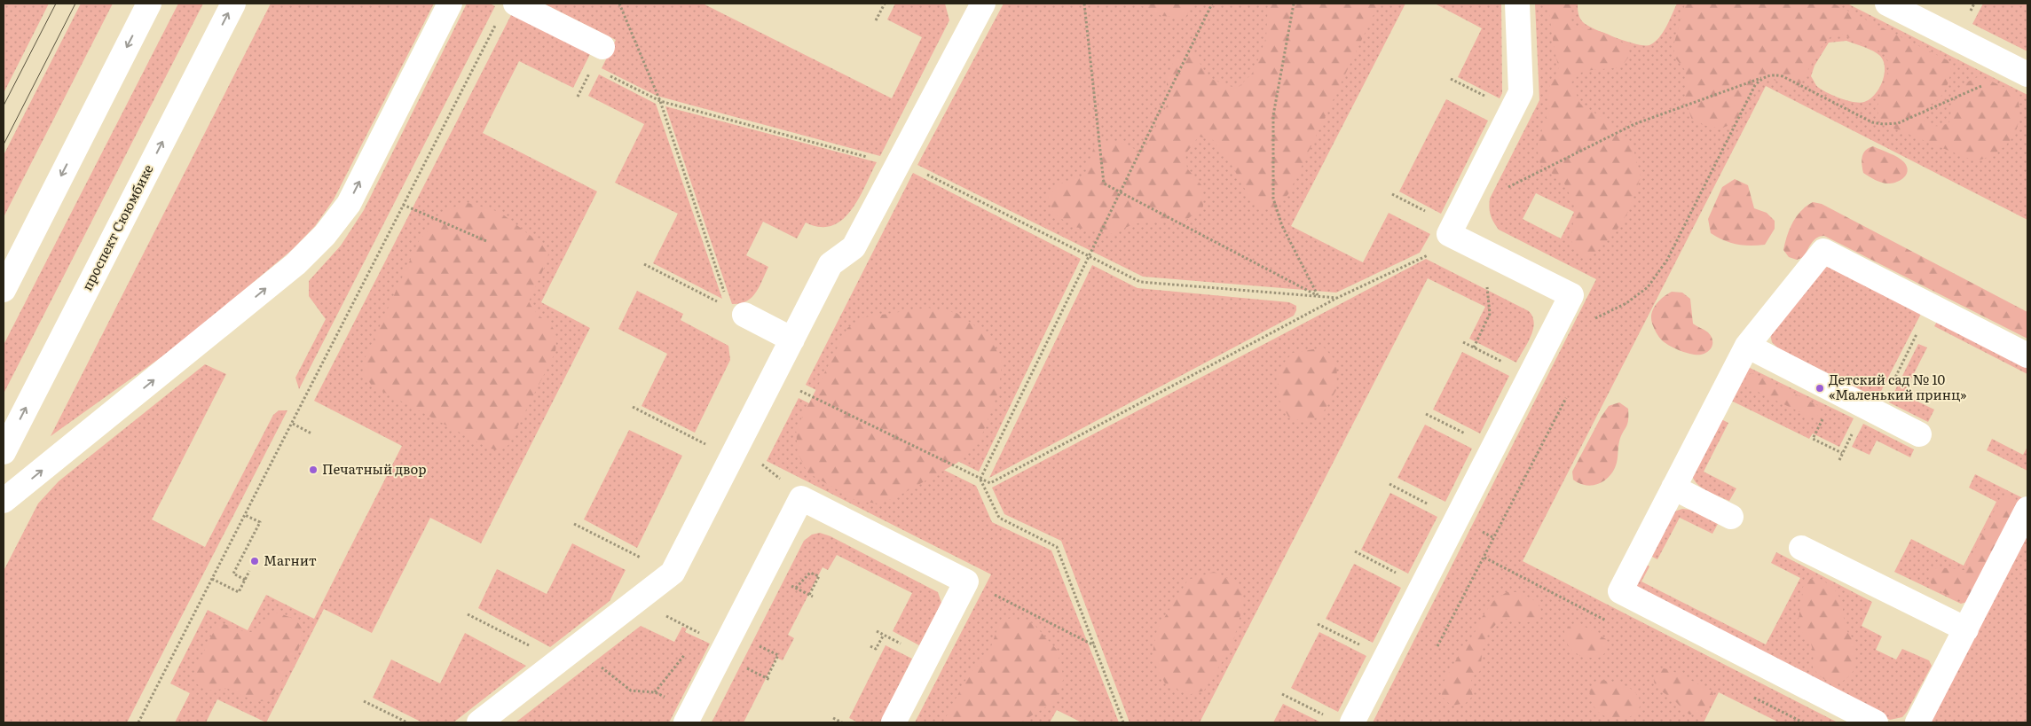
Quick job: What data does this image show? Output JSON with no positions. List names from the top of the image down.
{
  "streets": {
    "main road": ["проспект Сююмбике"]
  },
  "places": ["Детский сад № 10 «Маленький принц»", "Печатный двор", "Магнит"]
}
